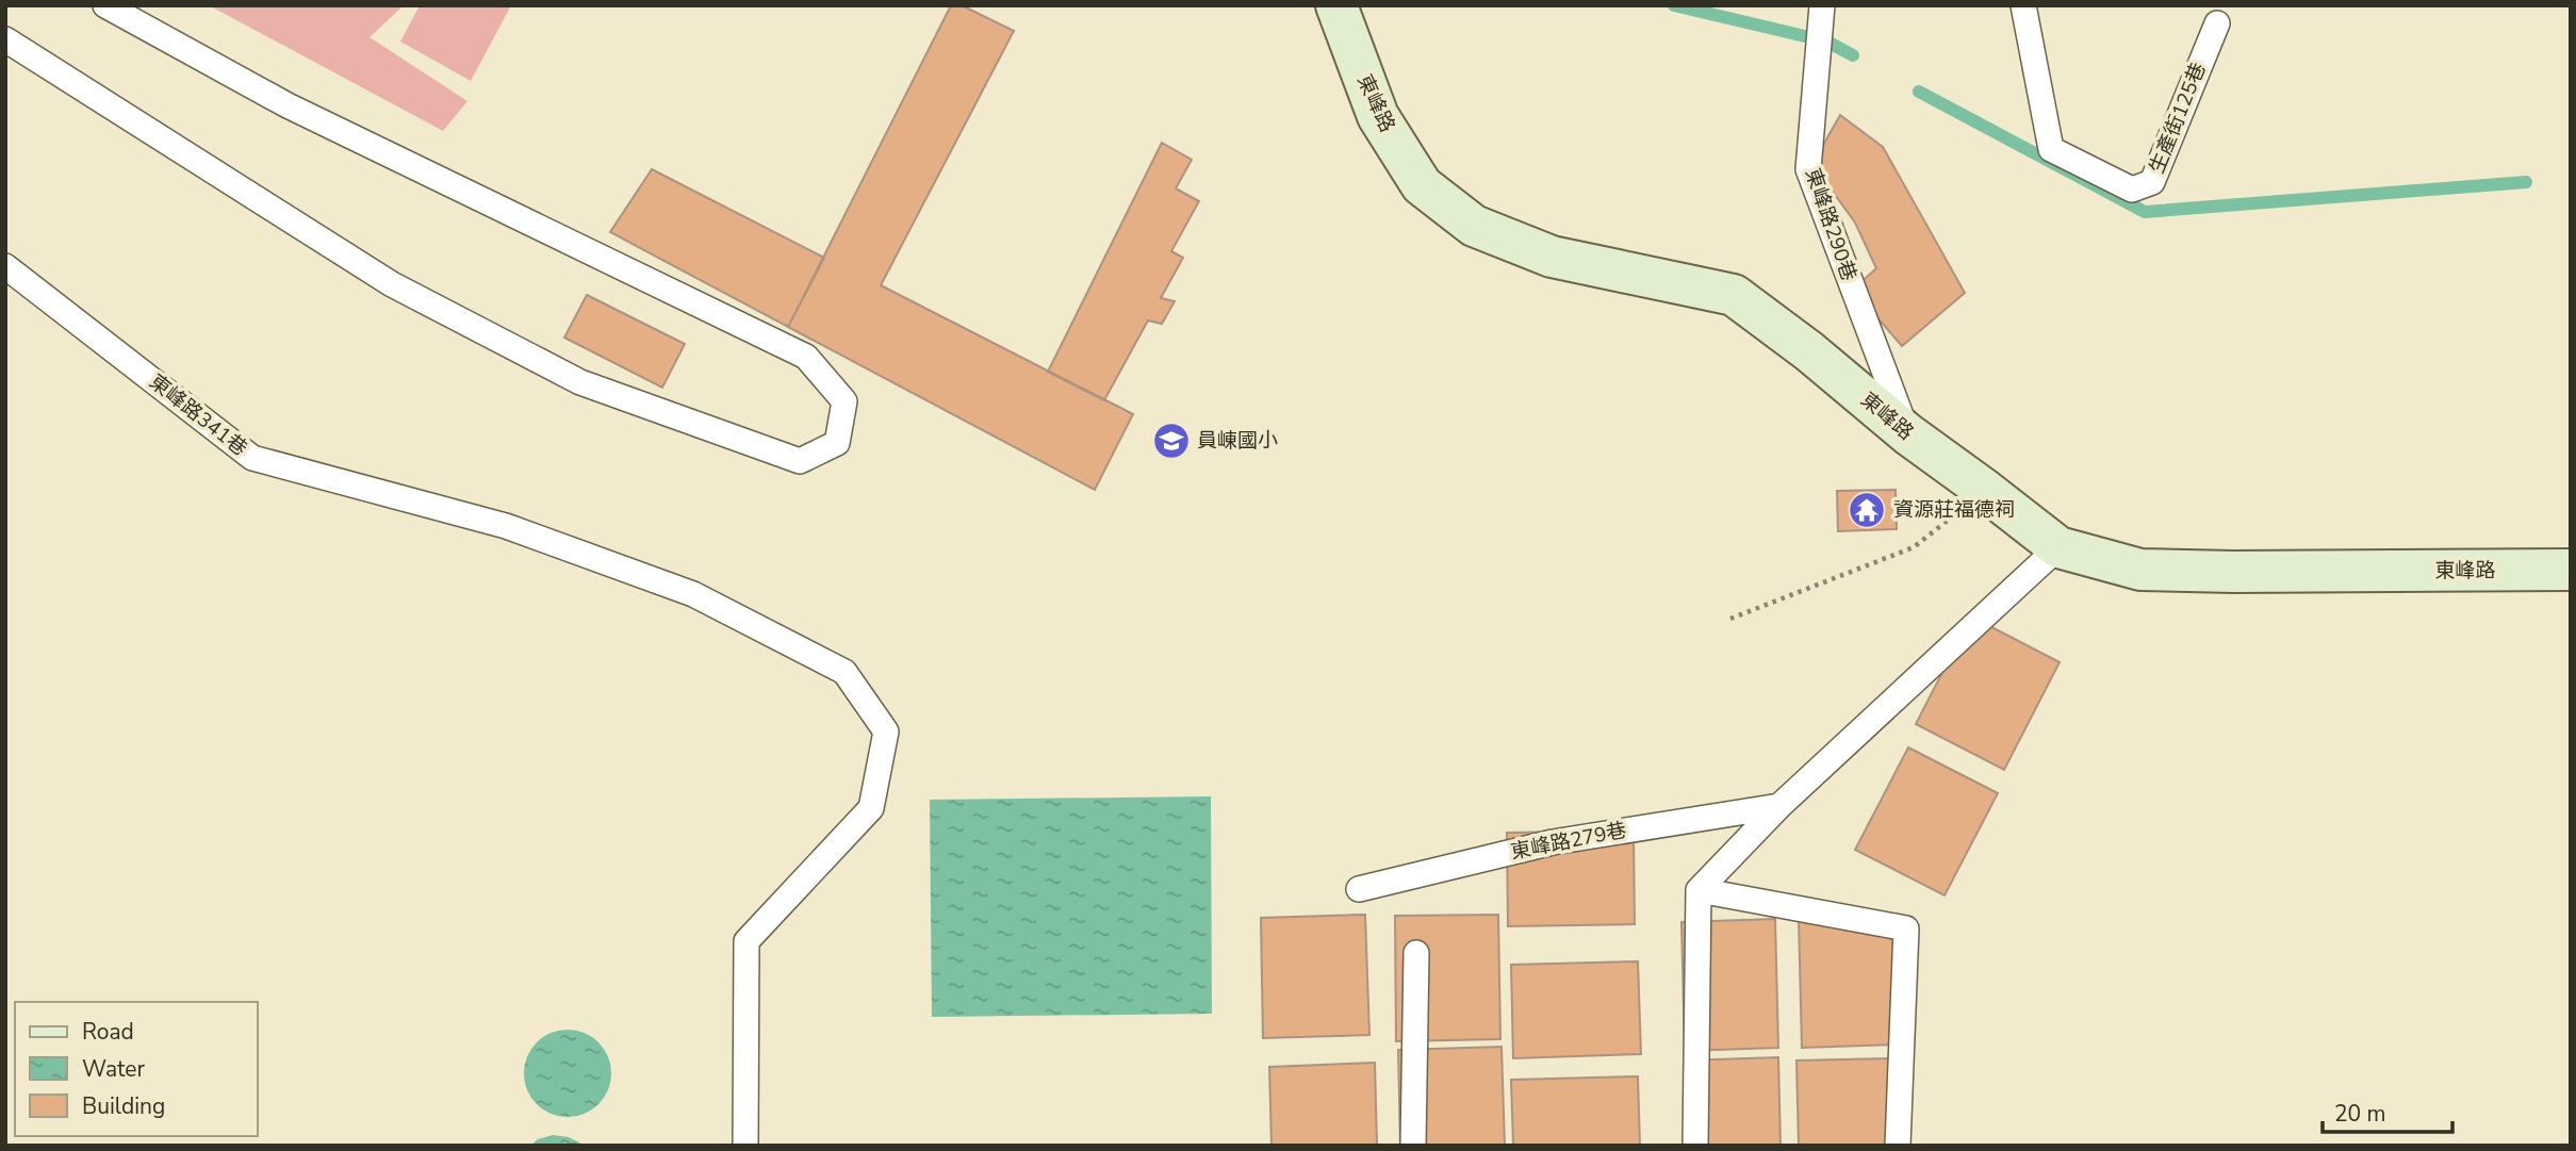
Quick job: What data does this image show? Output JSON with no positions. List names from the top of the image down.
{
  "streets": {
    "main road": ["東峰路"],
    "lane": [
      "生產街125巷",
      "東峰路290巷",
      "東峰路341巷",
      "東峰路279巷"
    ]
  },
  "crossings": [
    ["東峰路", "東峰路290巷"]
  ],
  "places": {
    "school or university": ["員崠國小"],
    "temple": ["資源莊福德祠"]
  },
  "legend": ["Road", "Water", "Building"],
  "scale_bar": "20 m"
}
